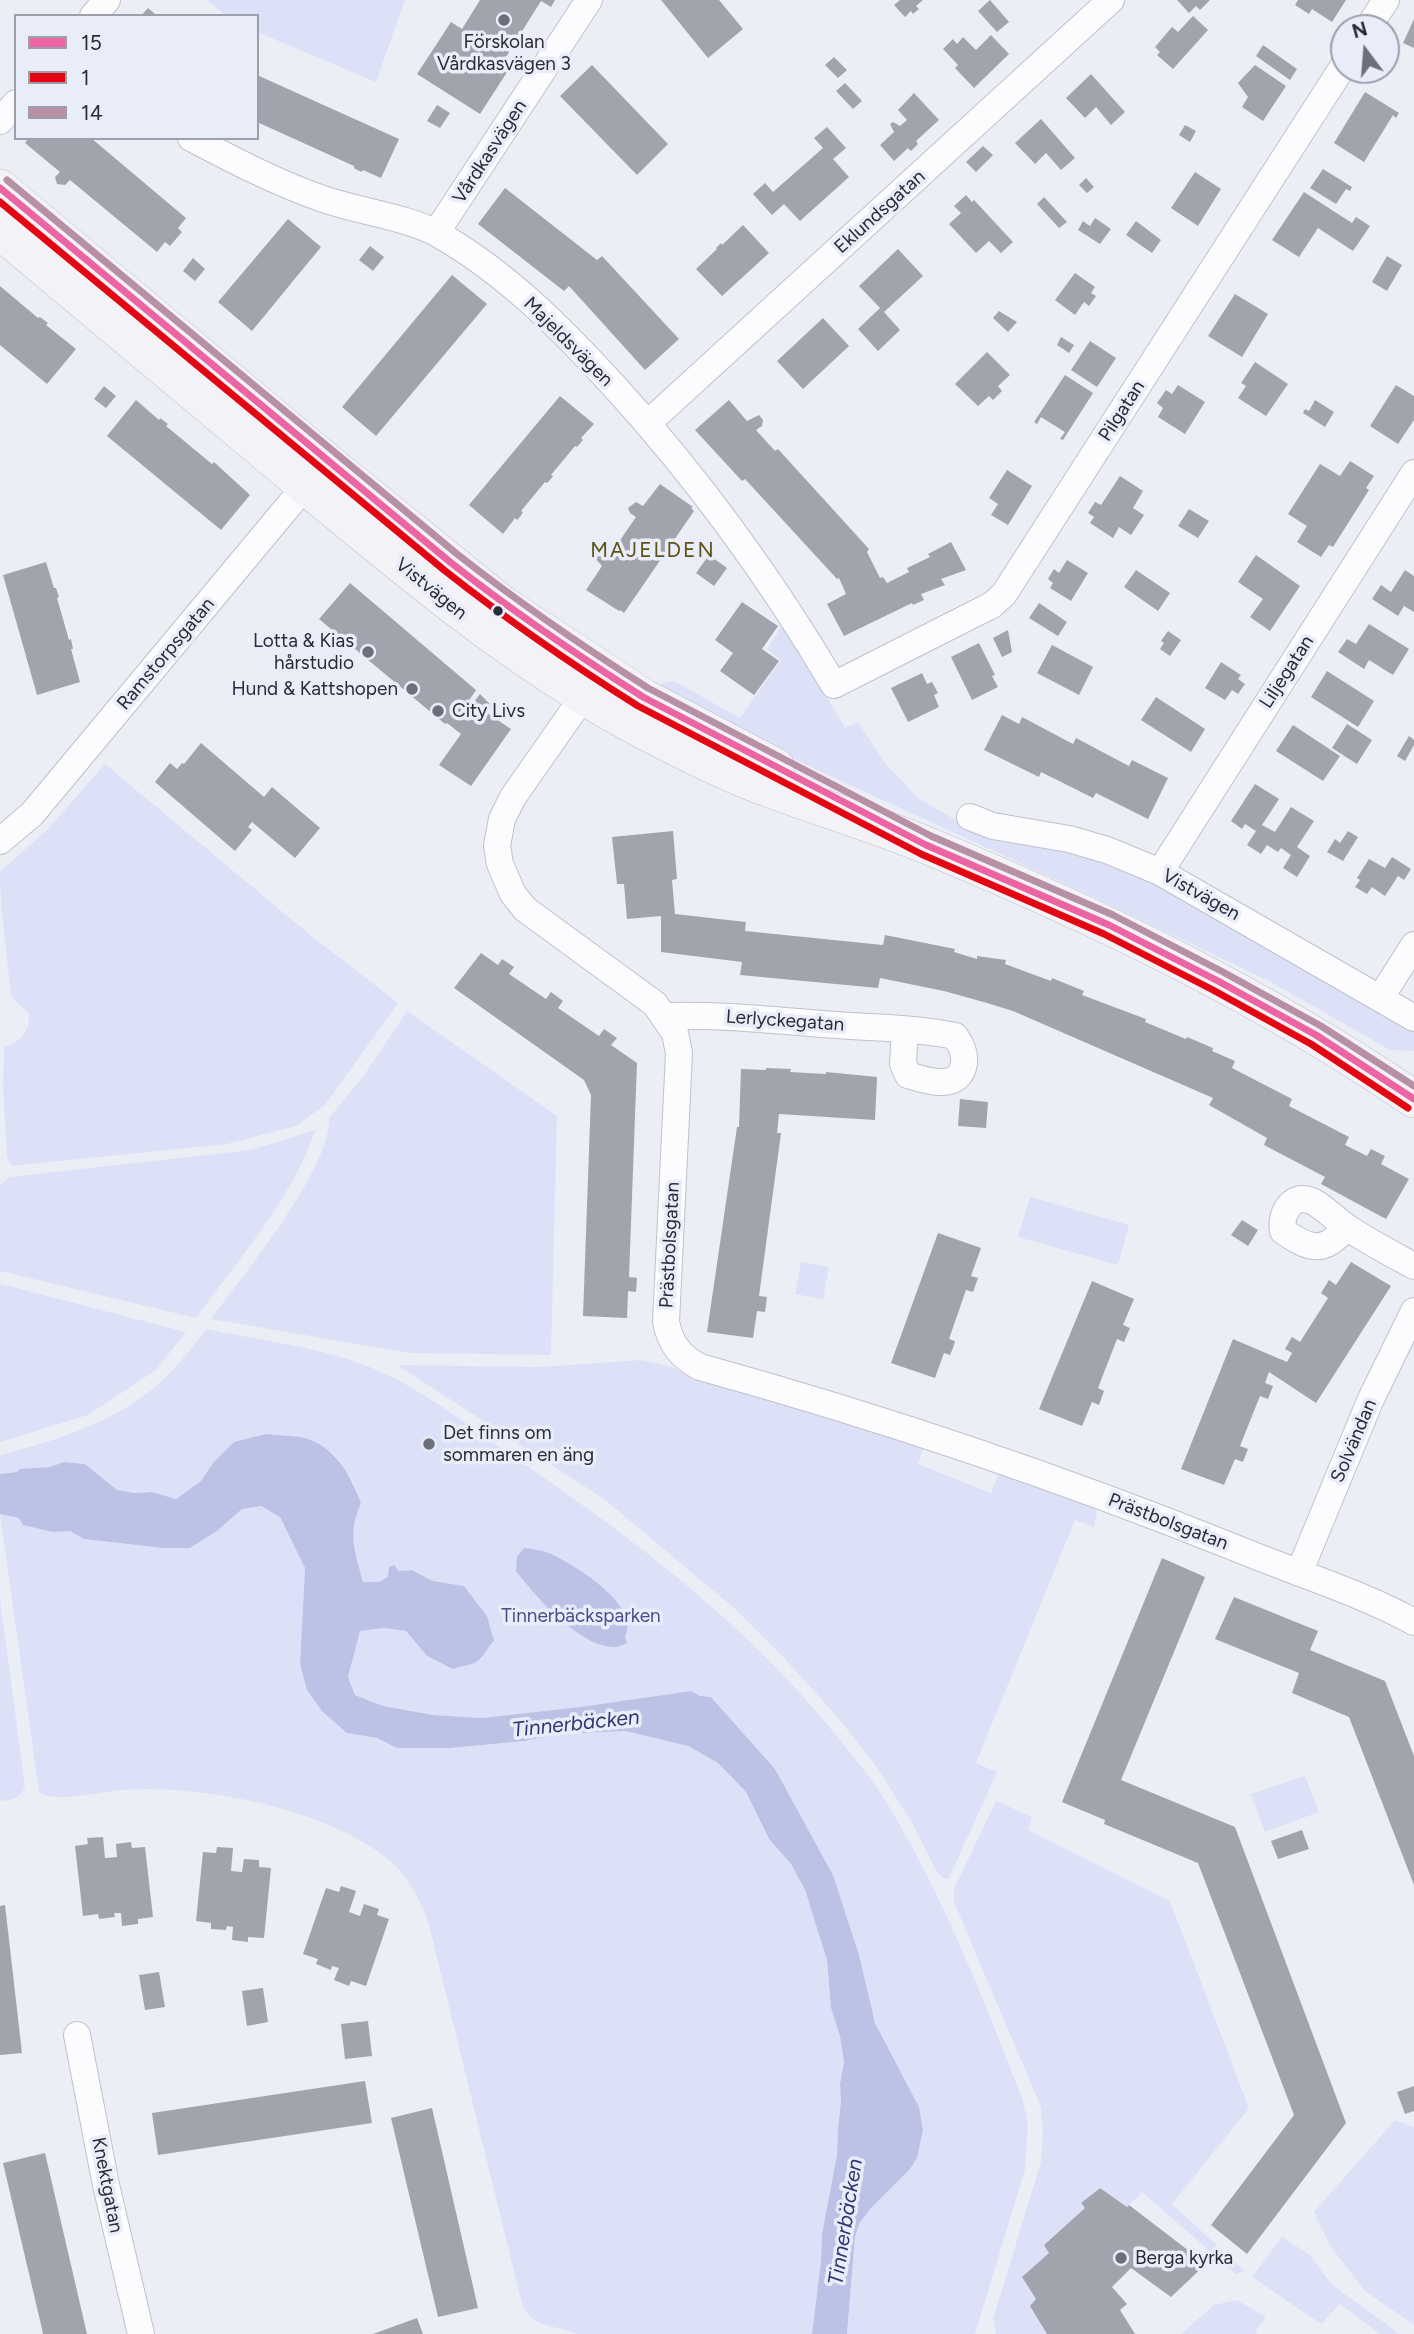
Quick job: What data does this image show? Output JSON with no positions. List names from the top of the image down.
{
  "streets": {
    "main road": ["Vistvägen"],
    "street": [
      "Vårdkasvägen",
      "Eklundsgatan",
      "Majeldsvägen",
      "Pilgatan",
      "Ramstorpsgatan",
      "Liljegatan",
      "Lerlyckegatan",
      "Prästbolsgatan",
      "Solvändan",
      "Knektgatan"
    ]
  },
  "crossings": [
    ["Vårdkasvägen", "Majeldsvägen"],
    ["Eklundsgatan", "Majeldsvägen"],
    ["Majeldsvägen", "Pilgatan"],
    ["Vistvägen", "Ramstorpsgatan"],
    ["Vistvägen", "Liljegatan"],
    ["Vistvägen", "Prästbolsgatan"],
    ["Lerlyckegatan", "Prästbolsgatan"],
    ["Prästbolsgatan", "Solvändan"]
  ],
  "districts": ["MAJELDEN"],
  "water": ["Tinnerbäcken"],
  "parks": ["Tinnerbäcksparken"],
  "places": [
    "Förskolan Vårdkasvägen 3",
    "Lotta & Kias hårstudio",
    "Hund & Kattshopen",
    "City Livs",
    "Det finns om sommaren en äng",
    "Berga kyrka"
  ],
  "lines": ["transit line 14", "transit line 15", "transit line 1"],
  "legend": ["15", "1", "14"],
  "north": "top"
}
